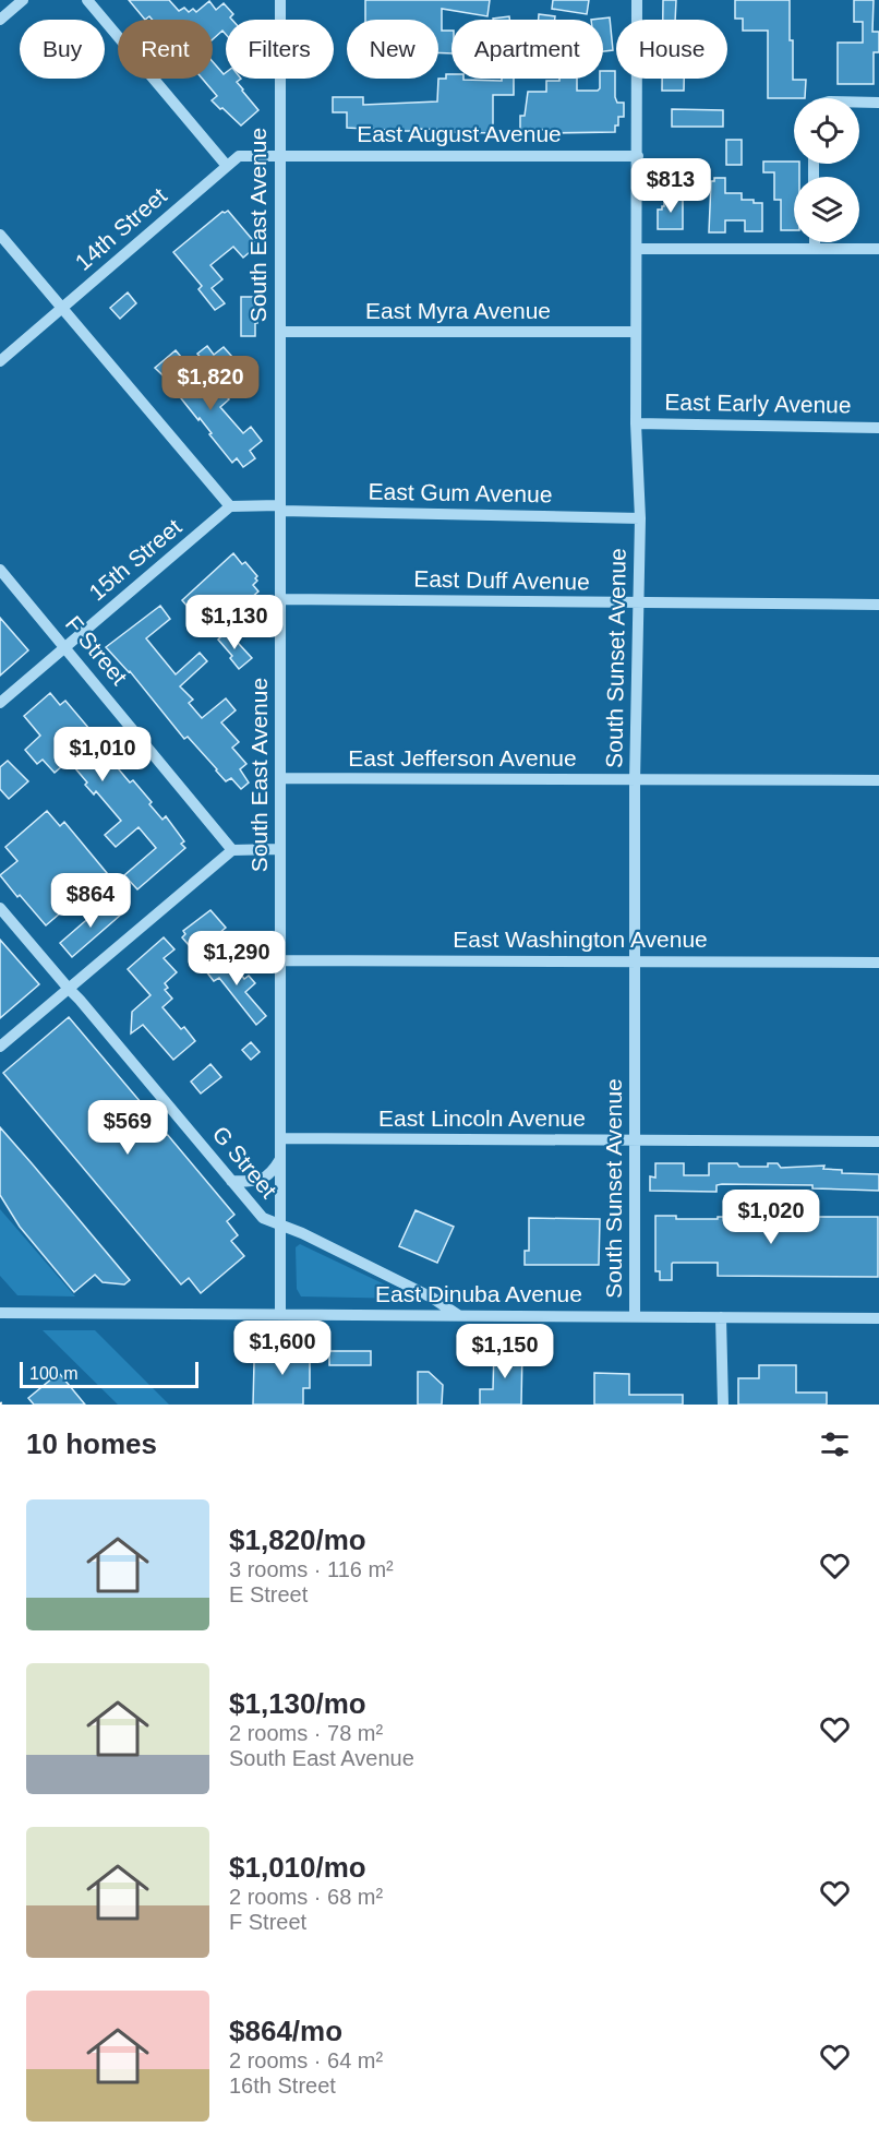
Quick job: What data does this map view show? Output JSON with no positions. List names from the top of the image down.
{
  "streets": {
    "street": [
      "East August Avenue",
      "South East Avenue",
      "14th Street",
      "East Myra Avenue",
      "East Early Avenue",
      "East Gum Avenue",
      "15th Street",
      "East Duff Avenue",
      "F Street",
      "South Sunset Avenue",
      "East Jefferson Avenue",
      "East Washington Avenue",
      "East Lincoln Avenue",
      "G Street",
      "East Dinuba Avenue"
    ]
  },
  "crossings": [
    ["East August Avenue", "South East Avenue"],
    ["East August Avenue", "14th Street"],
    ["East August Avenue", "South Sunset Avenue"],
    ["South East Avenue", "14th Street"],
    ["South East Avenue", "East Myra Avenue"],
    ["South East Avenue", "East Gum Avenue"],
    ["South East Avenue", "East Duff Avenue"],
    ["South East Avenue", "East Jefferson Avenue"],
    ["South East Avenue", "East Washington Avenue"],
    ["South East Avenue", "East Lincoln Avenue"],
    ["South East Avenue", "G Street"],
    ["South East Avenue", "East Dinuba Avenue"],
    ["East Myra Avenue", "South Sunset Avenue"],
    ["East Early Avenue", "South Sunset Avenue"],
    ["East Gum Avenue", "South Sunset Avenue"],
    ["15th Street", "F Street"],
    ["East Duff Avenue", "South Sunset Avenue"],
    ["South Sunset Avenue", "East Jefferson Avenue"],
    ["South Sunset Avenue", "East Washington Avenue"],
    ["South Sunset Avenue", "East Lincoln Avenue"],
    ["South Sunset Avenue", "East Dinuba Avenue"],
    ["G Street", "East Dinuba Avenue"]
  ],
  "scale_bar": "100 m",
  "page": {
    "chip": [
      "Buy",
      "Rent",
      "Filters",
      "New",
      "Apartment",
      "House"
    ],
    "price": [
      "$813",
      "$1,820",
      "$1,130",
      "$1,010",
      "$864",
      "$1,290",
      "$569",
      "$1,020",
      "$1,600",
      "$1,150"
    ],
    "scale": "100 m",
    "heading": "10 homes",
    "list": [
      {
        "name": "$1,820/mo",
        "note": "3 rooms · 116 m² · E Street"
      },
      {
        "name": "$1,130/mo",
        "note": "2 rooms · 78 m² · South East Avenue"
      },
      {
        "name": "$1,010/mo",
        "note": "2 rooms · 68 m² · F Street"
      },
      {
        "name": "$864/mo",
        "note": "2 rooms · 64 m² · 16th Street"
      }
    ]
  }
}
